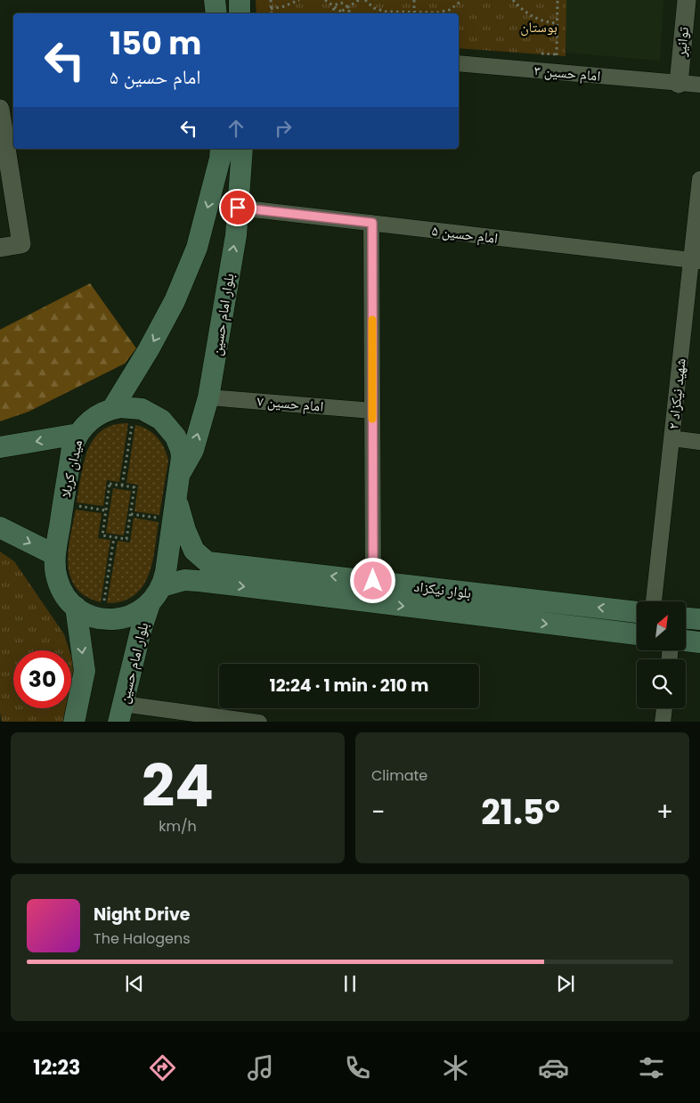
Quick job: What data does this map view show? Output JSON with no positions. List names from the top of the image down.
{
  "streets": {
    "main road": ["بلوار امام حسین", "میدان کربلا", "بلوار نیکزاد"],
    "street": [
      "توانیر",
      "امام حسین ۳",
      "امام حسین ۵",
      "شهید نیکزاد ۲",
      "امام حسین ۷"
    ]
  },
  "crossings": [
    ["توانیر", "امام حسین ۳"],
    ["امام حسین ۵", "بلوار امام حسین"],
    ["امام حسین ۵", "شهید نیکزاد ۲"],
    ["بلوار امام حسین", "امام حسین ۷"],
    ["بلوار امام حسین", "میدان کربلا"],
    ["میدان کربلا", "بلوار نیکزاد"]
  ],
  "parks": ["بوستان"],
  "north": "top right",
  "page": {
    "turn": ["150 m", "امام حسین ۵"],
    "limit": "30",
    "trip": "12:24 · 1 min · 210 m",
    "tile": [
      ["24", "km/h"],
      "Climate"
    ],
    "heat": ["−", "21.5°", "+"],
    "song": ["Night Drive", "The Halogens"],
    "tabs": "12:23"
  }
}
